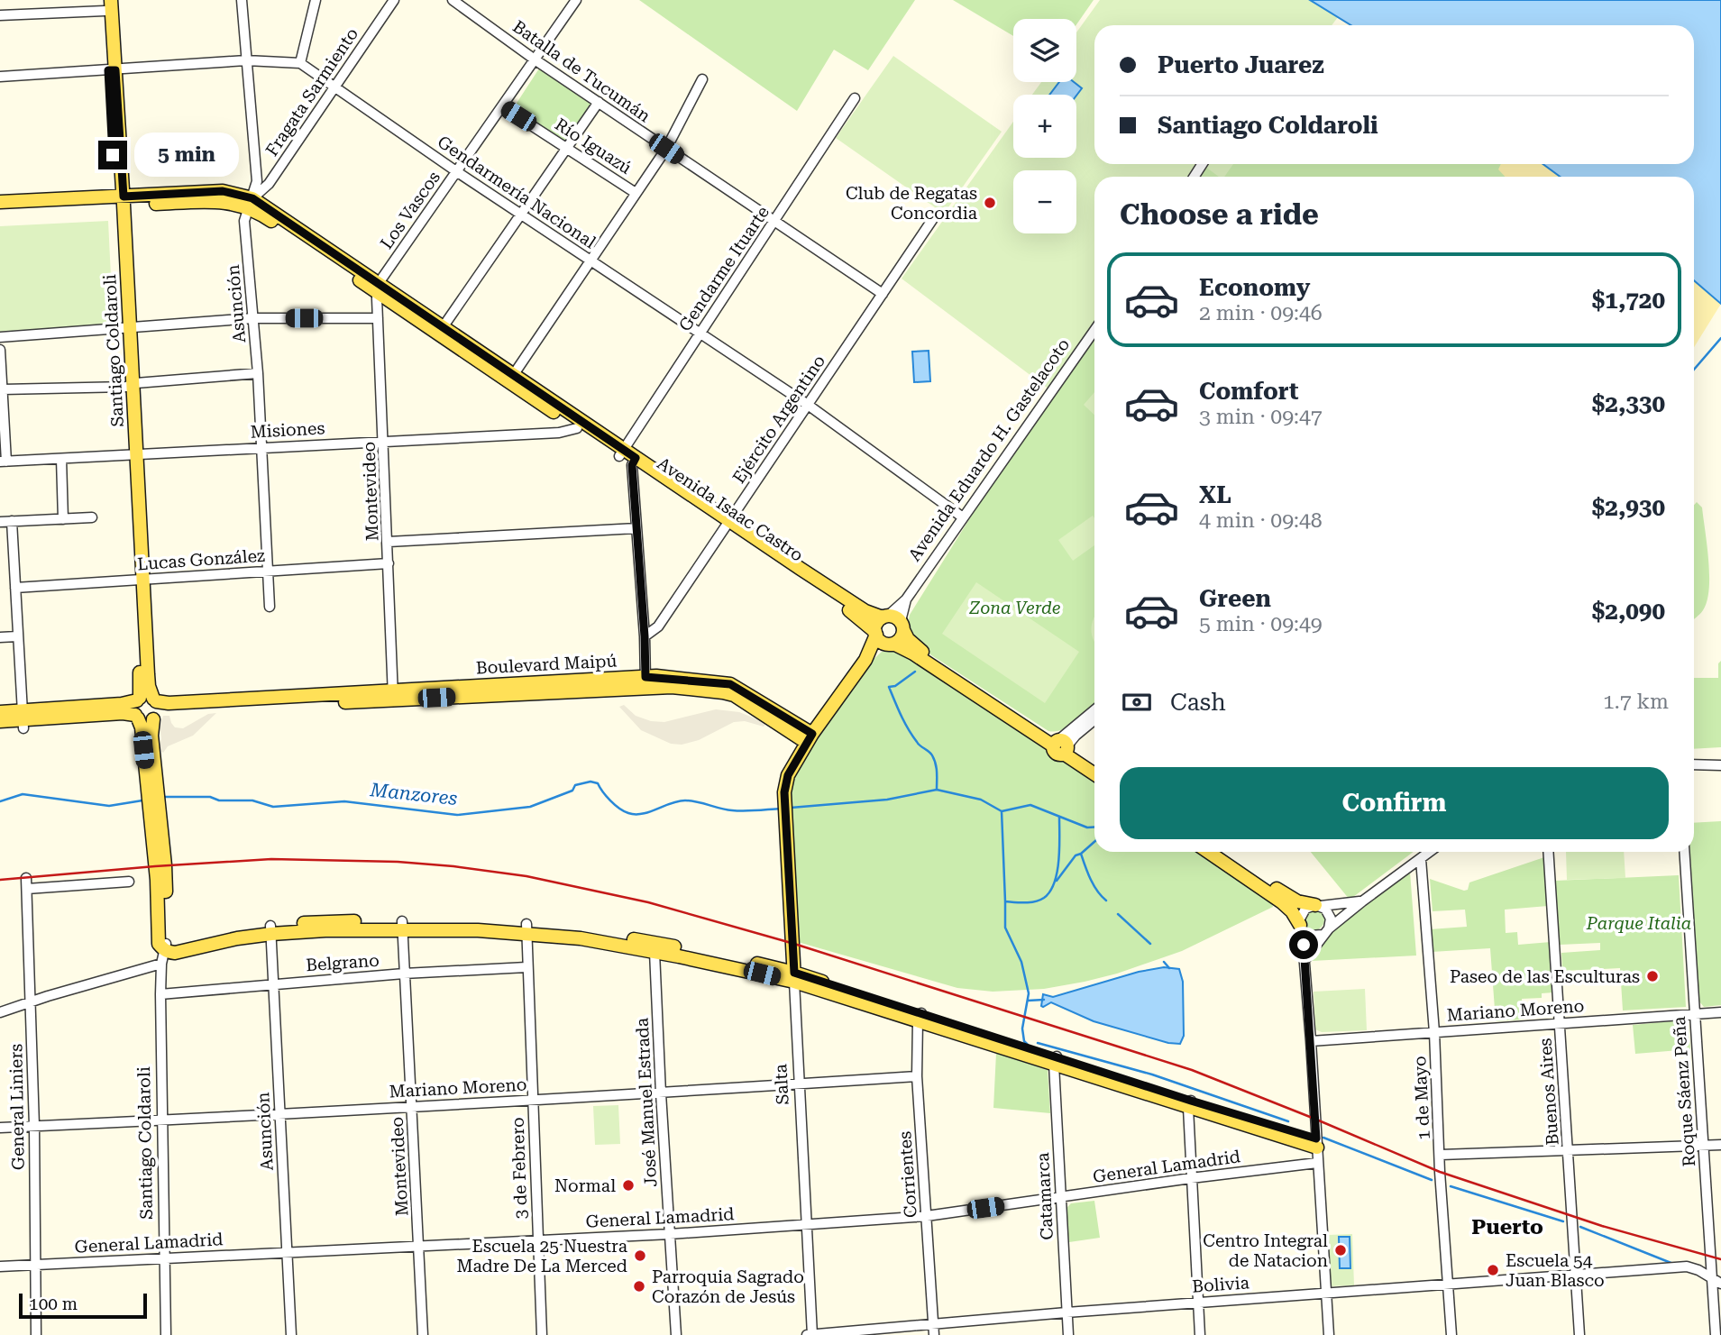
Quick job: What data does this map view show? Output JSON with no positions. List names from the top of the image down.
{
  "streets": {
    "main road": [
      "Santiago Coldaroli",
      "Avenida Isaac Castro",
      "Boulevard Maipú",
      "Salta"
    ],
    "street": [
      "Batalla de Tucumán",
      "Fragata Sarmiento",
      "Río Iguazú",
      "Gendarmería Nacional",
      "Los Vascos",
      "Gendarme Ituarte",
      "Asunción",
      "Ejército Argentino",
      "Misiones",
      "Avenida Eduardo H. Gastelacoto",
      "Montevideo",
      "Lucas González",
      "Belgrano",
      "Mariano Moreno",
      "Buenos Aires",
      "Roque Sáenz Peña",
      "1 de Mayo",
      "José Manuel Estrada",
      "General Liniers",
      "General Lamadrid",
      "3 de Febrero",
      "Corrientes",
      "Catamarca",
      "Bolivia"
    ]
  },
  "crossings": [
    ["Batalla de Tucumán", "Los Vascos"],
    ["Batalla de Tucumán", "Gendarme Ituarte"],
    ["Batalla de Tucumán", "Ejército Argentino"],
    ["Fragata Sarmiento", "Gendarmería Nacional"],
    ["Fragata Sarmiento", "Asunción"],
    ["Fragata Sarmiento", "Avenida Isaac Castro"],
    ["Río Iguazú", "Los Vascos"],
    ["Gendarmería Nacional", "Los Vascos"],
    ["Gendarmería Nacional", "Gendarme Ituarte"],
    ["Gendarmería Nacional", "Ejército Argentino"],
    ["Gendarmería Nacional", "Avenida Eduardo H. Gastelacoto"],
    ["Los Vascos", "Montevideo"],
    ["Los Vascos", "Avenida Isaac Castro"],
    ["Gendarme Ituarte", "Avenida Isaac Castro"],
    ["Asunción", "Misiones"],
    ["Asunción", "Avenida Isaac Castro"],
    ["Asunción", "Lucas González"],
    ["Asunción", "Belgrano"],
    ["Asunción", "Mariano Moreno"],
    ["Asunción", "General Lamadrid"],
    ["Santiago Coldaroli", "Misiones"],
    ["Santiago Coldaroli", "Lucas González"],
    ["Santiago Coldaroli", "Boulevard Maipú"],
    ["Santiago Coldaroli", "Belgrano"],
    ["Santiago Coldaroli", "Mariano Moreno"],
    ["Santiago Coldaroli", "General Lamadrid"],
    ["Ejército Argentino", "Avenida Isaac Castro"],
    ["Misiones", "Montevideo"],
    ["Misiones", "Avenida Isaac Castro"],
    ["Avenida Eduardo H. Gastelacoto", "Avenida Isaac Castro"],
    ["Montevideo", "Avenida Isaac Castro"],
    ["Montevideo", "Lucas González"],
    ["Montevideo", "Boulevard Maipú"],
    ["Montevideo", "Belgrano"],
    ["Montevideo", "Mariano Moreno"],
    ["Montevideo", "General Lamadrid"],
    ["Boulevard Maipú", "Salta"],
    ["Belgrano", "3 de Febrero"],
    ["Mariano Moreno", "Salta"],
    ["Mariano Moreno", "Buenos Aires"],
    ["Mariano Moreno", "Roque Sáenz Peña"],
    ["Mariano Moreno", "1 de Mayo"],
    ["Mariano Moreno", "José Manuel Estrada"],
    ["Mariano Moreno", "General Liniers"],
    ["Mariano Moreno", "3 de Febrero"],
    ["Mariano Moreno", "Corrientes"],
    ["Salta", "General Lamadrid"],
    ["Salta", "Bolivia"],
    ["Buenos Aires", "Bolivia"],
    ["Roque Sáenz Peña", "Bolivia"],
    ["1 de Mayo", "Bolivia"],
    ["José Manuel Estrada", "General Lamadrid"],
    ["General Liniers", "General Lamadrid"],
    ["General Lamadrid", "3 de Febrero"],
    ["General Lamadrid", "Corrientes"],
    ["General Lamadrid", "Catamarca"],
    ["Corrientes", "Bolivia"],
    ["Catamarca", "Bolivia"]
  ],
  "districts": ["Puerto"],
  "water": ["Manzores"],
  "parks": ["Zona Verde", "Parque Italia"],
  "places": [
    "Club de Regatas Concordia",
    "Paseo de las Esculturas",
    "Normal",
    "Centro Integral de Natacion",
    "Escuela 25 Nuestra Madre De La Merced",
    "Escuela 54 Juan Blasco",
    "Parroquia Sagrado Corazón de Jesús"
  ],
  "scale_bar": "100 m",
  "page": {
    "map_buttons": ["+", "−"],
    "banner": ["Puerto Juarez", "Santiago Coldaroli"],
    "bubble": "5 min",
    "heading": "Choose a ride",
    "list": [
      {
        "name": "Economy",
        "note": "2 min · 09:46",
        "value": "$1,720"
      },
      {
        "name": "Comfort",
        "note": "3 min · 09:47",
        "value": "$2,330"
      },
      {
        "name": "XL",
        "note": "4 min · 09:48",
        "value": "$2,930"
      },
      {
        "name": "Green",
        "note": "5 min · 09:49",
        "value": "$2,090"
      }
    ],
    "pay": ["Cash", "1.7 km"],
    "buttons": "Confirm",
    "scale": "100 m"
  }
}
